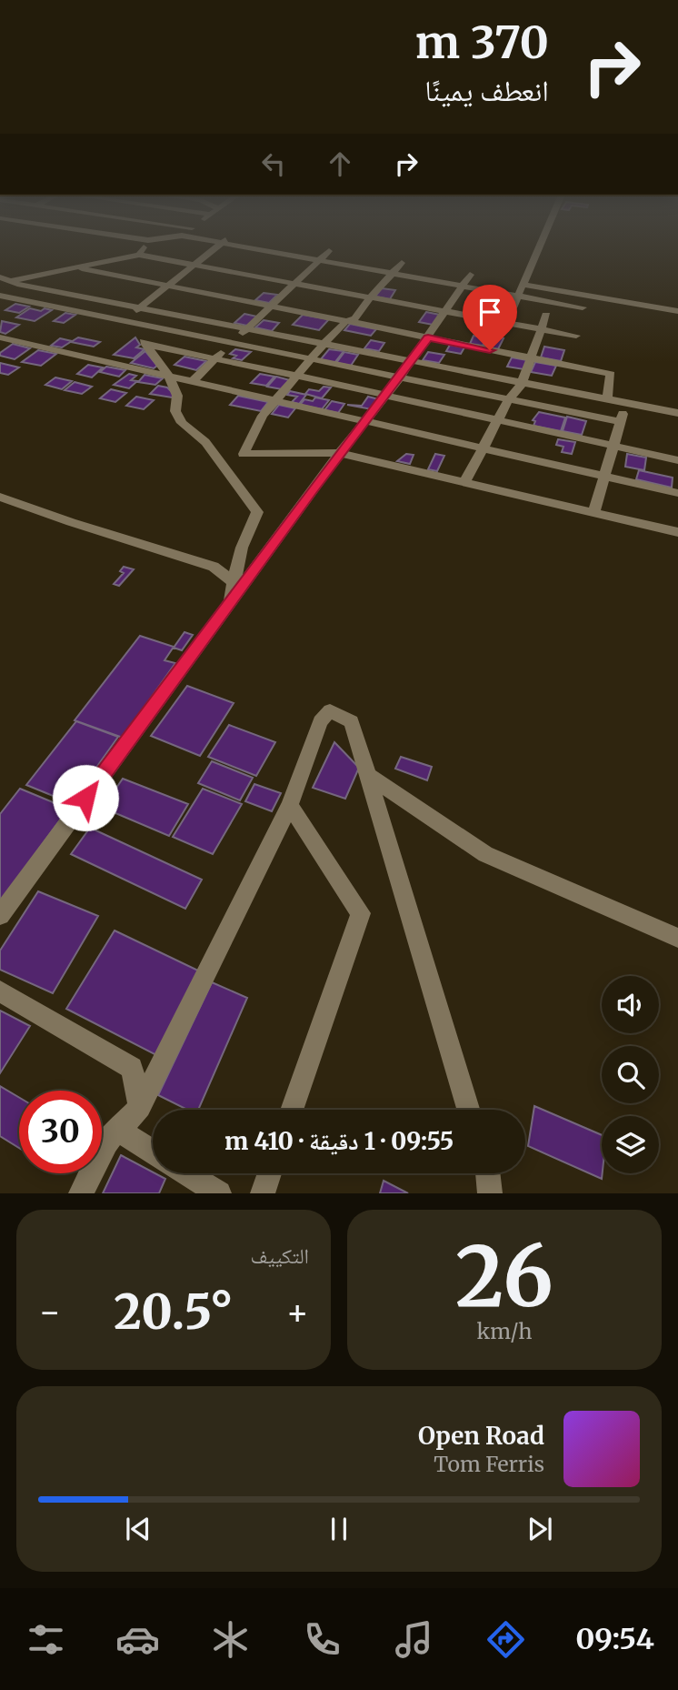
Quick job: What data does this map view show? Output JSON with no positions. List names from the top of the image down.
{
  "page": {
    "turn": ["370 m", "انعطف يمينًا"],
    "limit": "30",
    "trip": "09:55 · 1 دقيقة · 410 m",
    "tile": [
      ["26", "km/h"],
      "التكييف"
    ],
    "heat": ["−", "20.5°", "+"],
    "song": ["Open Road", "Tom Ferris"],
    "tabs": "09:54"
  }
}
